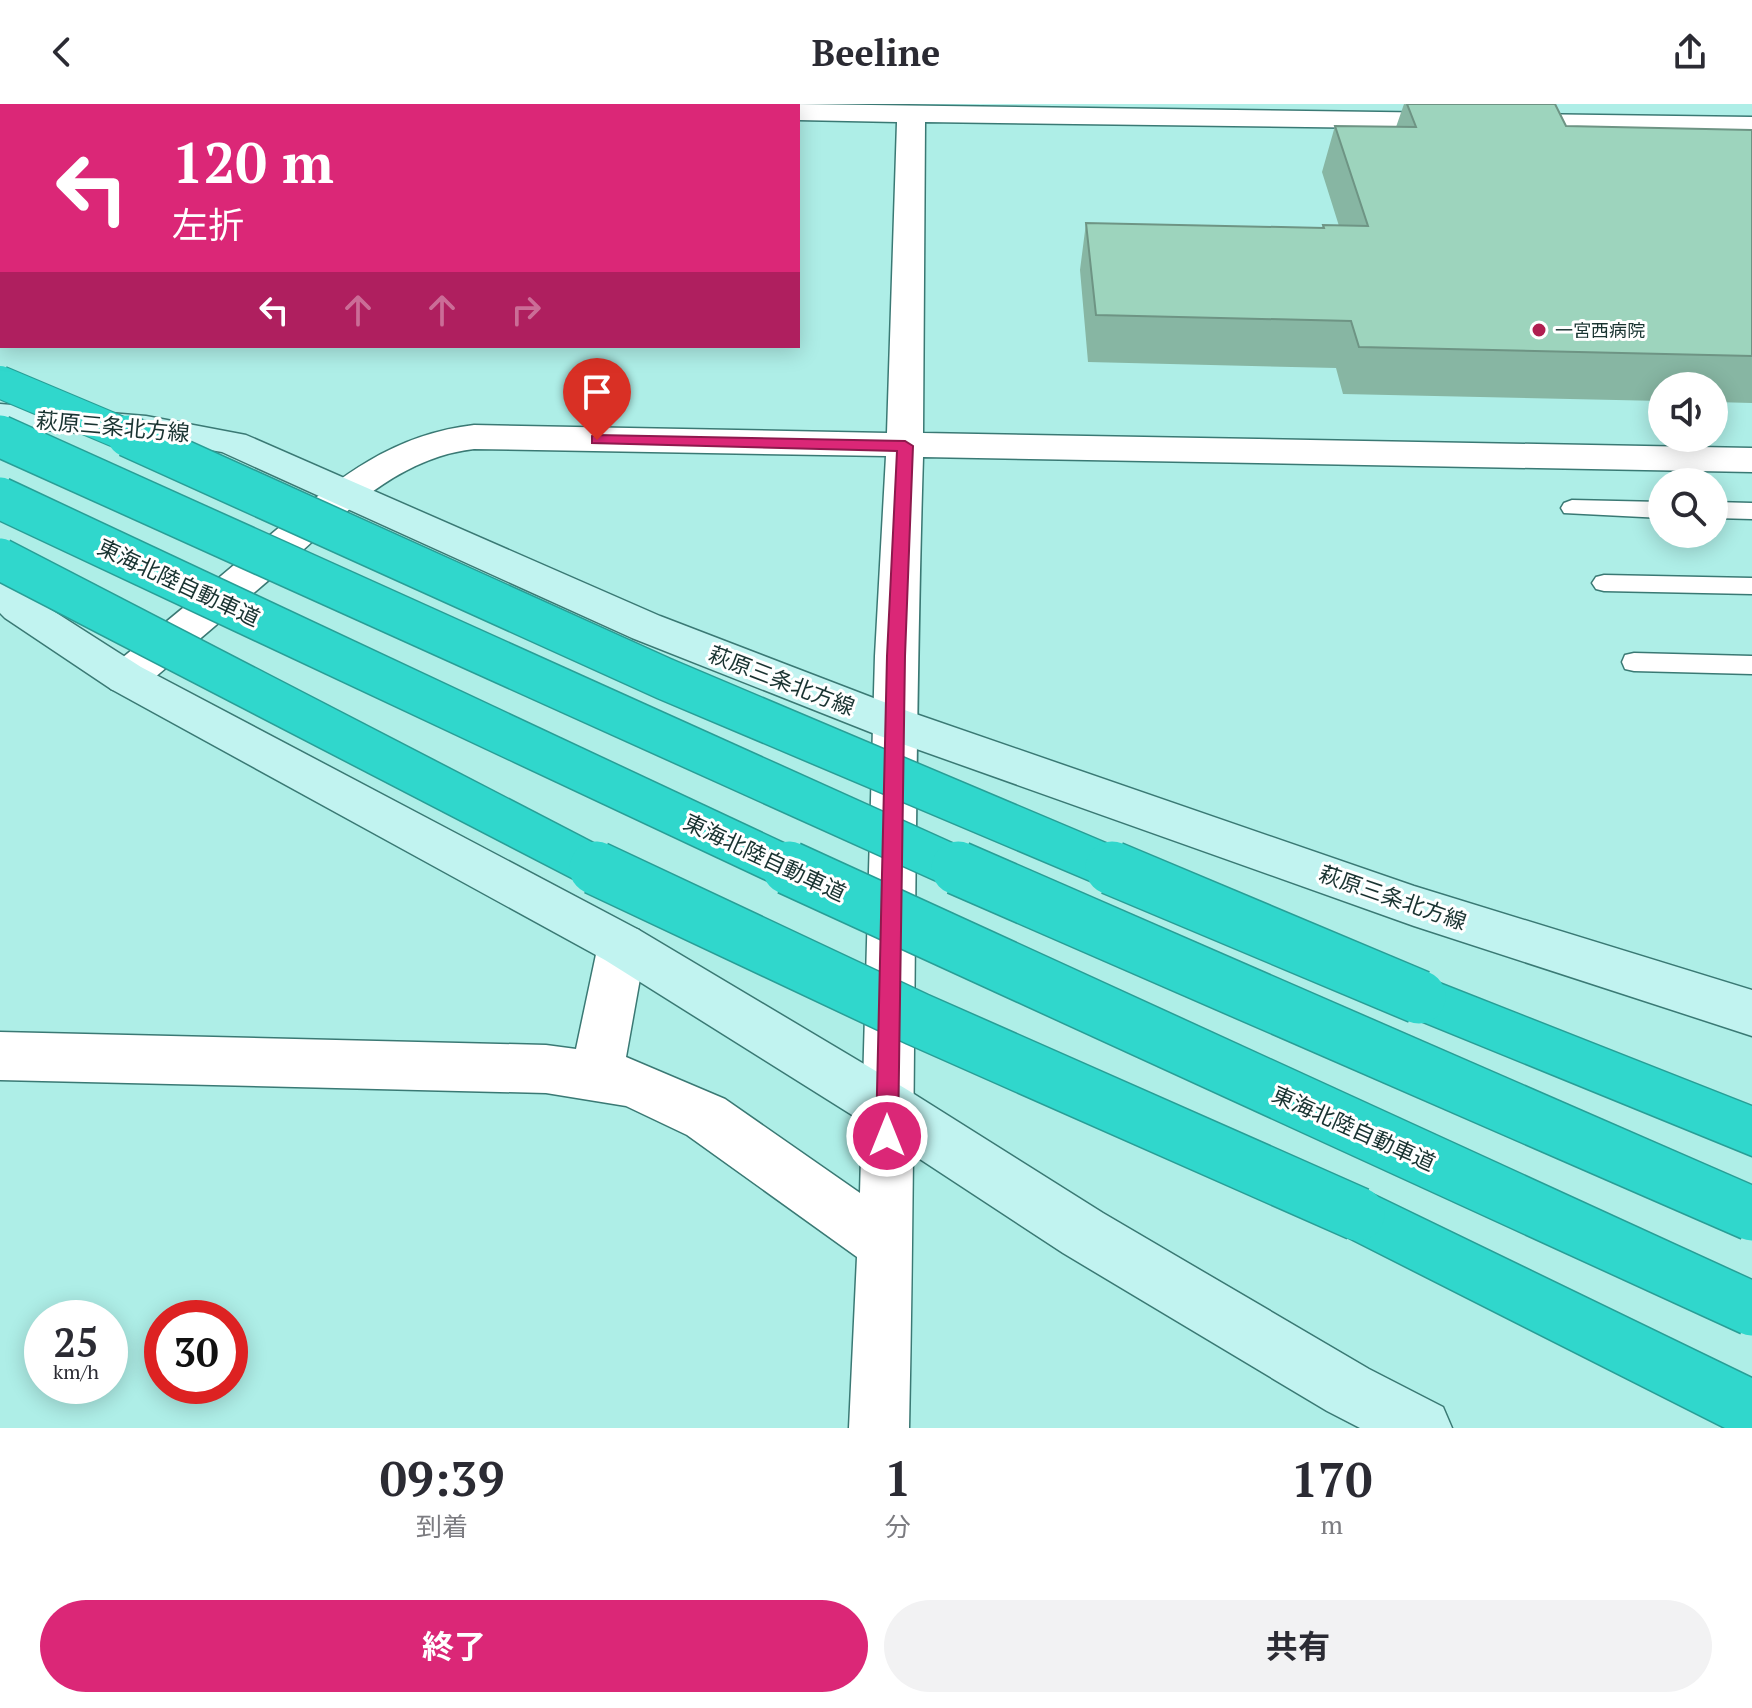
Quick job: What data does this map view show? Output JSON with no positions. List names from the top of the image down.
{
  "streets": {
    "highway": ["東海北陸自動車道"],
    "main road": ["萩原三条北方線"]
  },
  "places": ["一宮西病院"],
  "page": {
    "header": "Beeline",
    "turn": ["120 m", "左折"],
    "speed": "25 km/h",
    "limit": "30",
    "eta": [
      "09:39",
      "到着",
      "1",
      "分",
      "170",
      "m"
    ],
    "buttons": ["終了", "共有"]
  }
}
